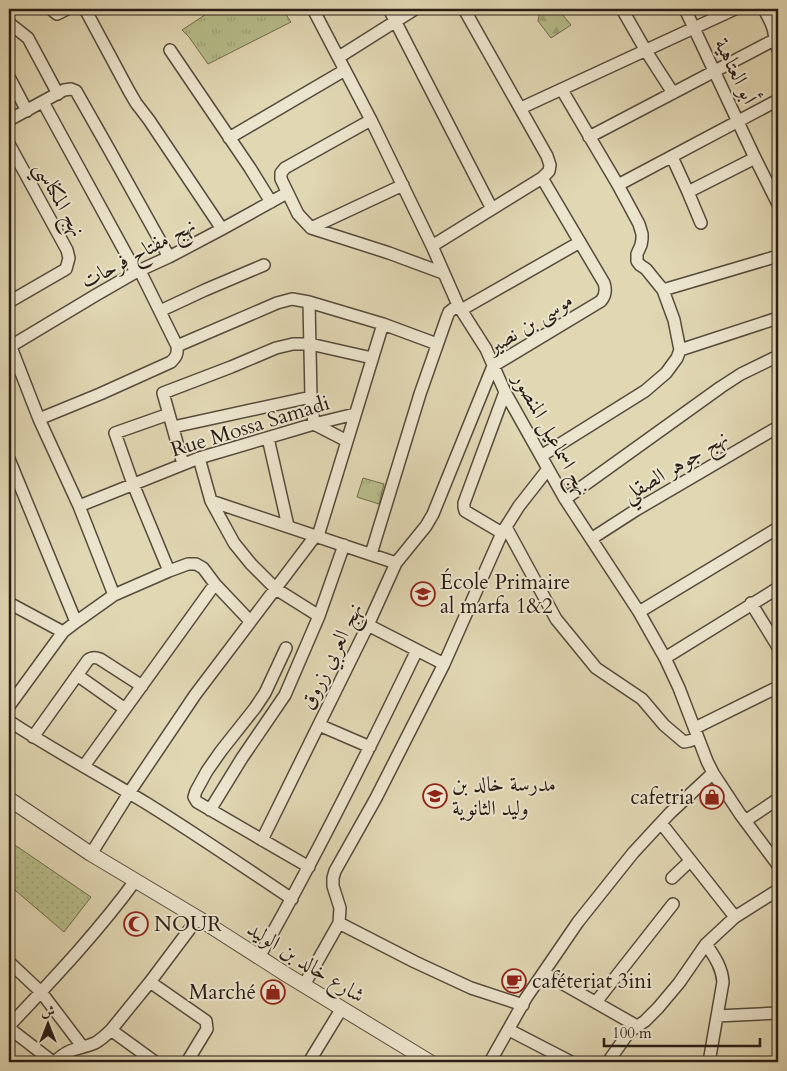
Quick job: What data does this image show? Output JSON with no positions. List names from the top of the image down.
{
  "streets": {
    "street": [
      "أبو العتاهية",
      "نهج المكناسي",
      "نهج مفتاح فرحات",
      "موسى بن نصير",
      "Rue Mossa Samadi",
      "نهج اسماعيل المنصور",
      "نهج جوهر الصقلي",
      "نهج العربي زروق",
      "شارع خالد بن الوليد"
    ]
  },
  "crossings": [
    ["موسى بن نصير", "نهج اسماعيل المنصور"],
    ["موسى بن نصير", "نهج العربي زروق"],
    ["نهج اسماعيل المنصور", "نهج جوهر الصقلي"]
  ],
  "places": {
    "school or university": ["École Primaire al marfa 1&2", "مدرسة خالد بن وليد الثانوية"],
    "shop": ["cafetria", "Marché"],
    "mosque": ["NOUR"],
    "cafe": ["caféteriat 3ini"]
  },
  "scale_bar": "100 m",
  "north": "top"
}
